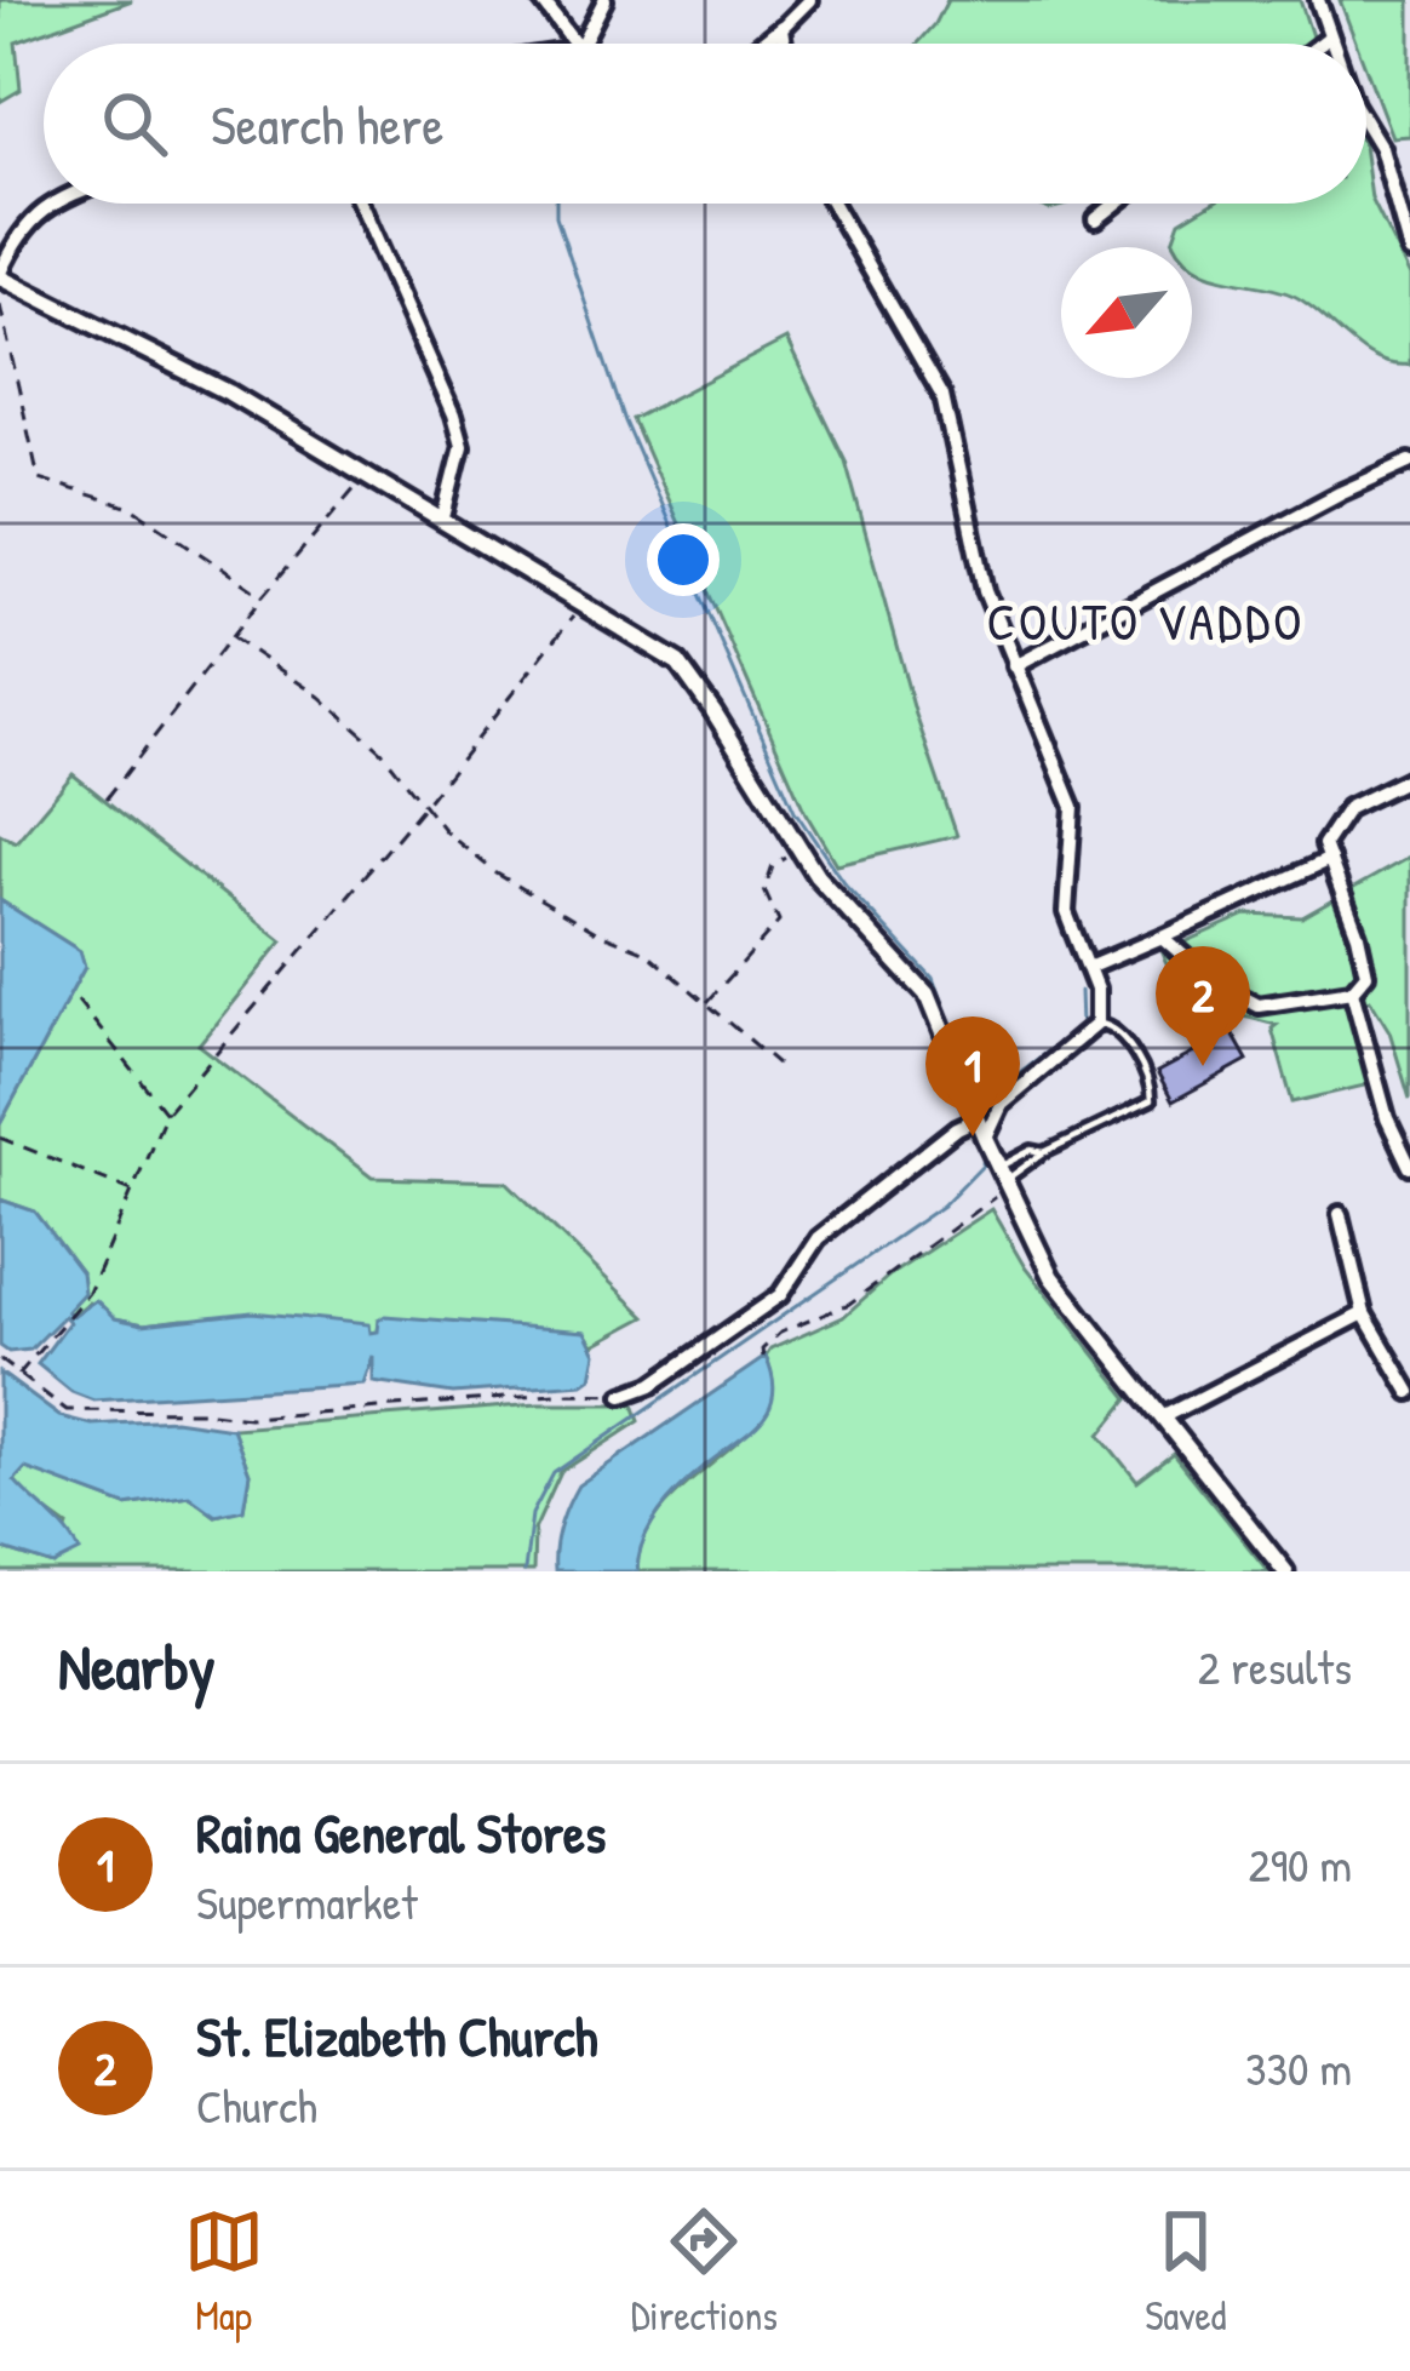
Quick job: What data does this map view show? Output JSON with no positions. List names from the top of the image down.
{
  "districts": ["COUTO VADDO"],
  "north": "bottom left",
  "page": {
    "search": "Search here",
    "pins": ["2", "1"],
    "heading": ["Nearby", "2 results"],
    "list": [
      {
        "mark": "1",
        "name": "Raina General Stores",
        "note": "Supermarket",
        "value": "290 m"
      },
      {
        "mark": "2",
        "name": "St. Elizabeth Church",
        "note": "Church",
        "value": "330 m"
      }
    ],
    "nav": ["Map", "Directions", "Saved"]
  }
}
